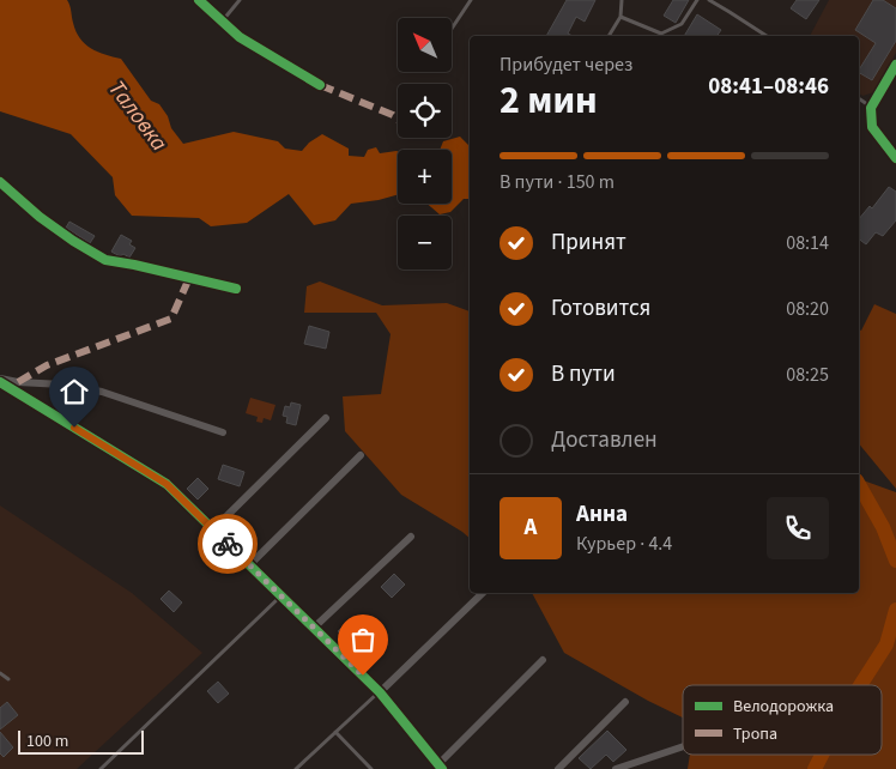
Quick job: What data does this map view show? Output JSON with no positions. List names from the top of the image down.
{
  "water": ["Таловка"],
  "legend": ["Велодорожка", "Тропа"],
  "scale_bar": "100 m",
  "north": "top left",
  "page": {
    "map_buttons": ["+", "−"],
    "heading": ["2 мин", "Прибудет через", "08:41–08:46"],
    "panel": ["Анна", "Курьер · 4.4"],
    "bar": "В пути · 150 m",
    "list": [
      ["Принят", "08:14"],
      ["Готовится", "08:20"],
      ["В пути", "08:25"],
      "Доставлен"
    ],
    "round": "А",
    "scale": "100 m"
  }
}
